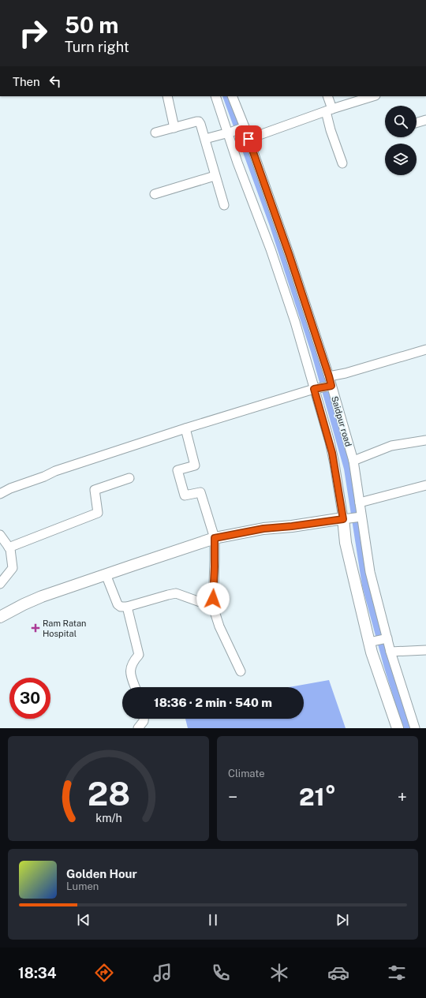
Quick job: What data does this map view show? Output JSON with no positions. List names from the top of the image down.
{
  "streets": {
    "street": ["Saidpur road"]
  },
  "places": {
    "health": ["Ram Ratan Hospital"]
  },
  "page": {
    "turn": ["50 m", "Turn right"],
    "then": "Then",
    "limit": "30",
    "trip": "18:36 · 2 min · 540 m",
    "tile": "Climate",
    "heat": ["−", "21°", "+"],
    "song": ["Golden Hour", "Lumen"],
    "tabs": "18:34",
    "gauge": ["28", "km/h"]
  }
}
